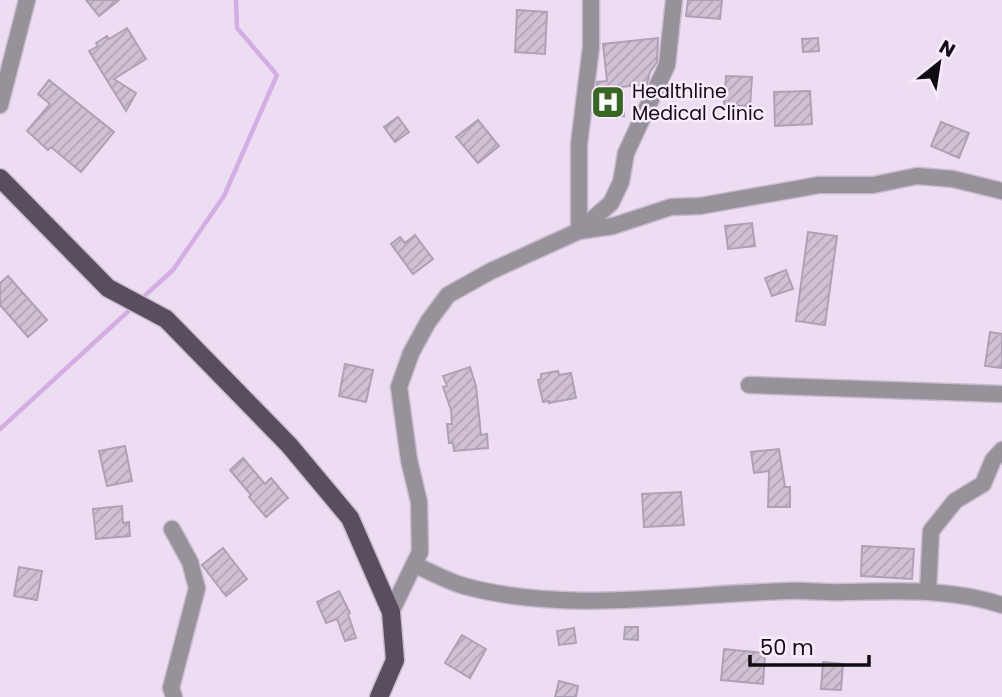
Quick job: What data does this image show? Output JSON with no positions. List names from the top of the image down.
{
  "places": {
    "hospital": ["Healthline Medical Clinic"]
  },
  "scale_bar": "50 m",
  "north": "top right"
}
